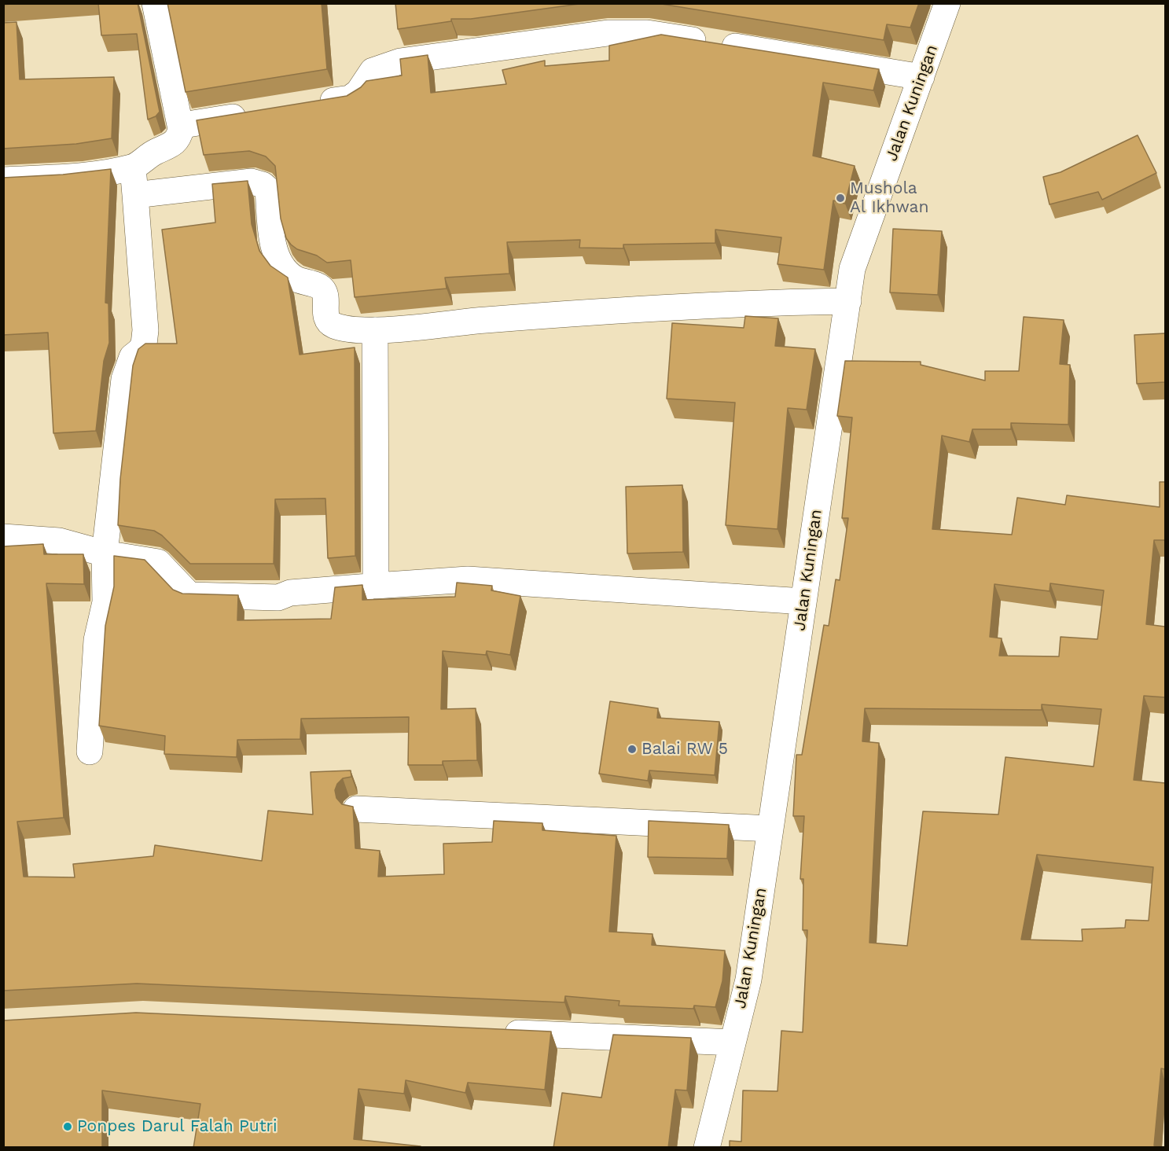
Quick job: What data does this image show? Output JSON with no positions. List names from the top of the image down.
{
  "streets": {
    "street": ["Jalan Kuningan"]
  },
  "places": ["Mushola Al Ikhwan", "Balai RW 5", "Ponpes Darul Falah Putri"]
}
